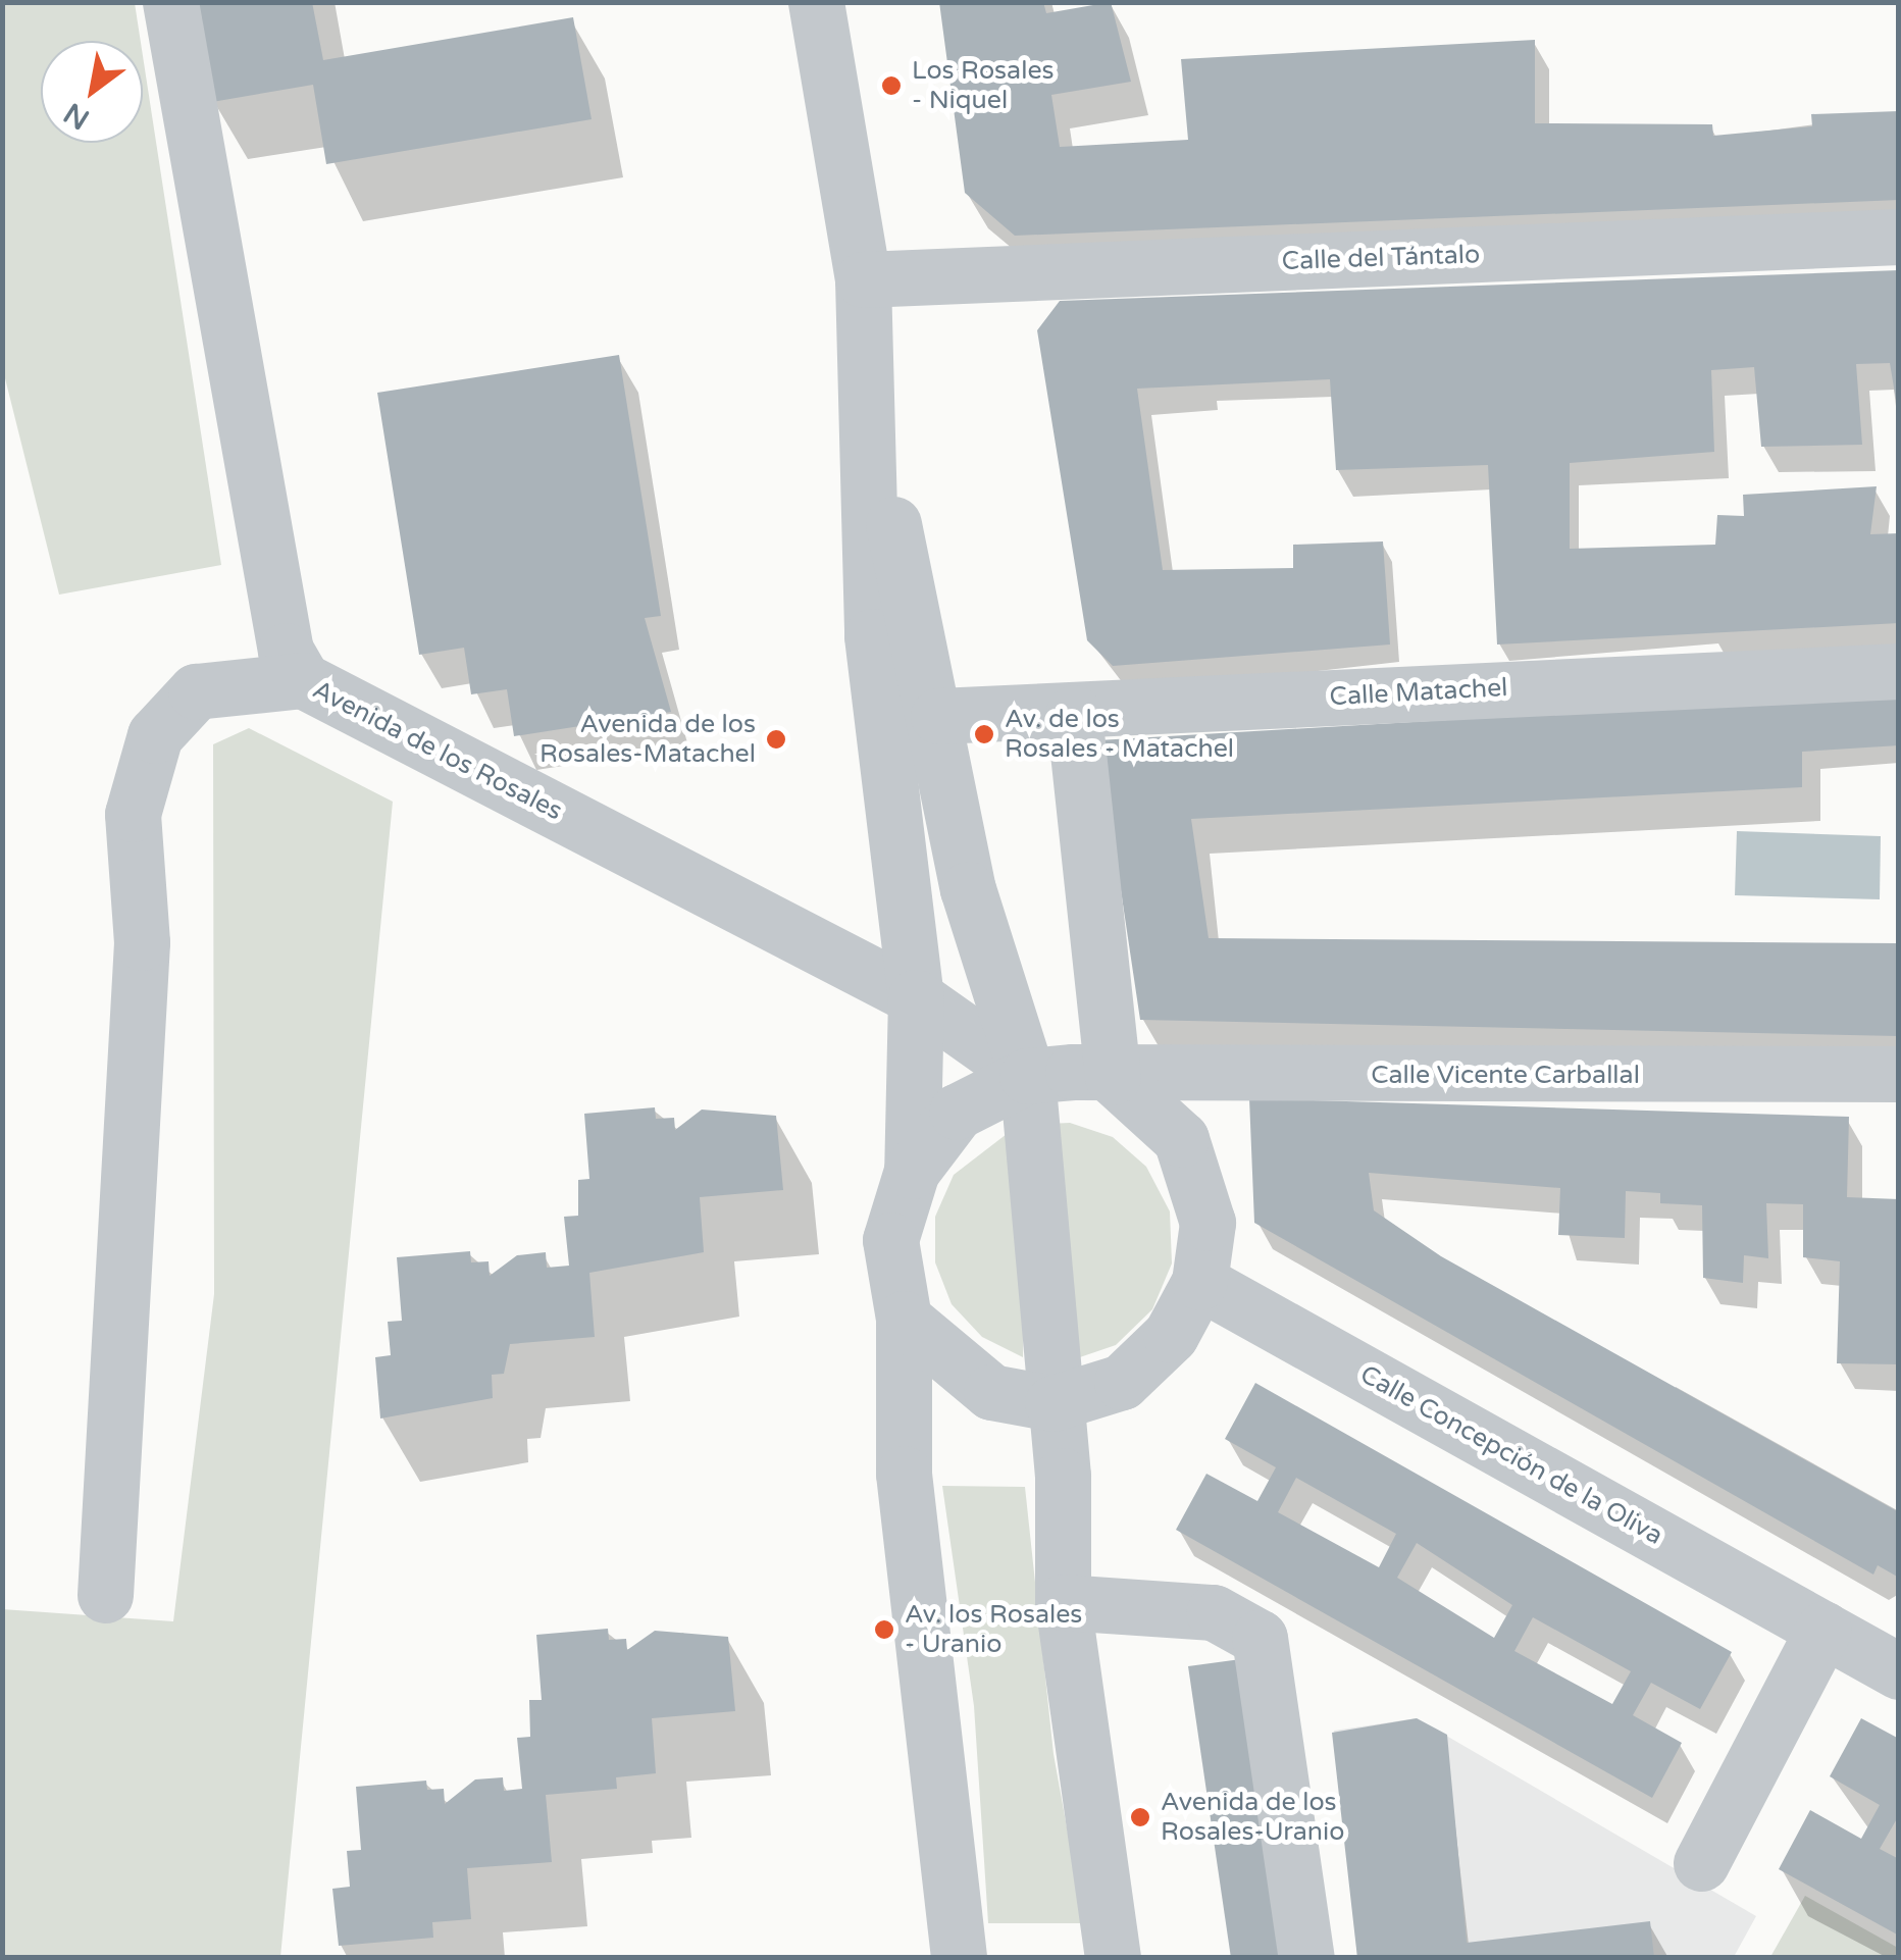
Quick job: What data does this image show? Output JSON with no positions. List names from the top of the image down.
{
  "streets": {
    "street": [
      "Calle del Tántalo",
      "Calle Matachel",
      "Avenida de los Rosales",
      "Calle Vicente Carballal",
      "Calle Concepción de la Oliva"
    ]
  },
  "places": [
    "Los Rosales - Niquel",
    "Av. de los Rosales - Matachel",
    "Avenida de los Rosales-Matachel",
    "Av. los Rosales - Uranio",
    "Avenida de los Rosales-Uranio"
  ],
  "north": "bottom left"
}
